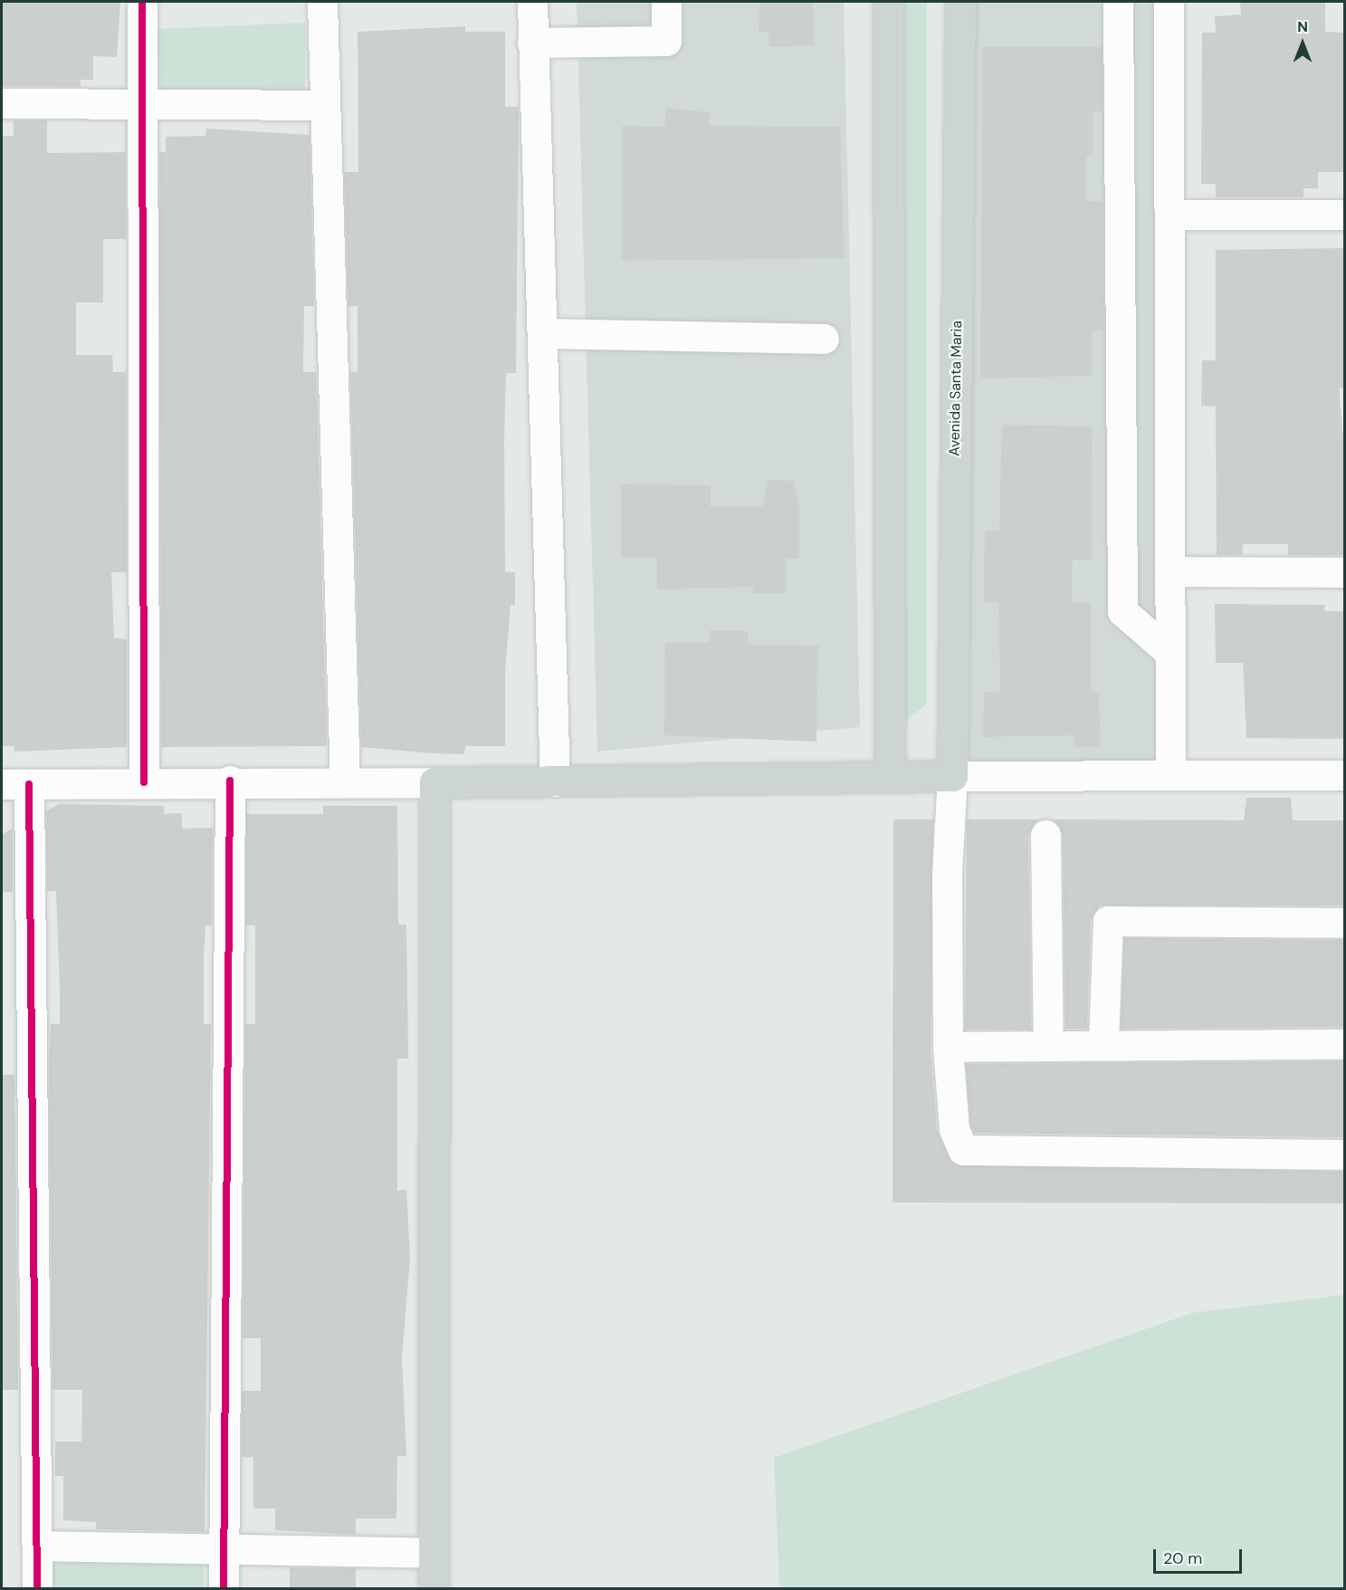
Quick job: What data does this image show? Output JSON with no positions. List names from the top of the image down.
{
  "streets": {
    "main road": ["Avenida Santa Maria"]
  },
  "scale_bar": "20 m",
  "north": "top"
}
